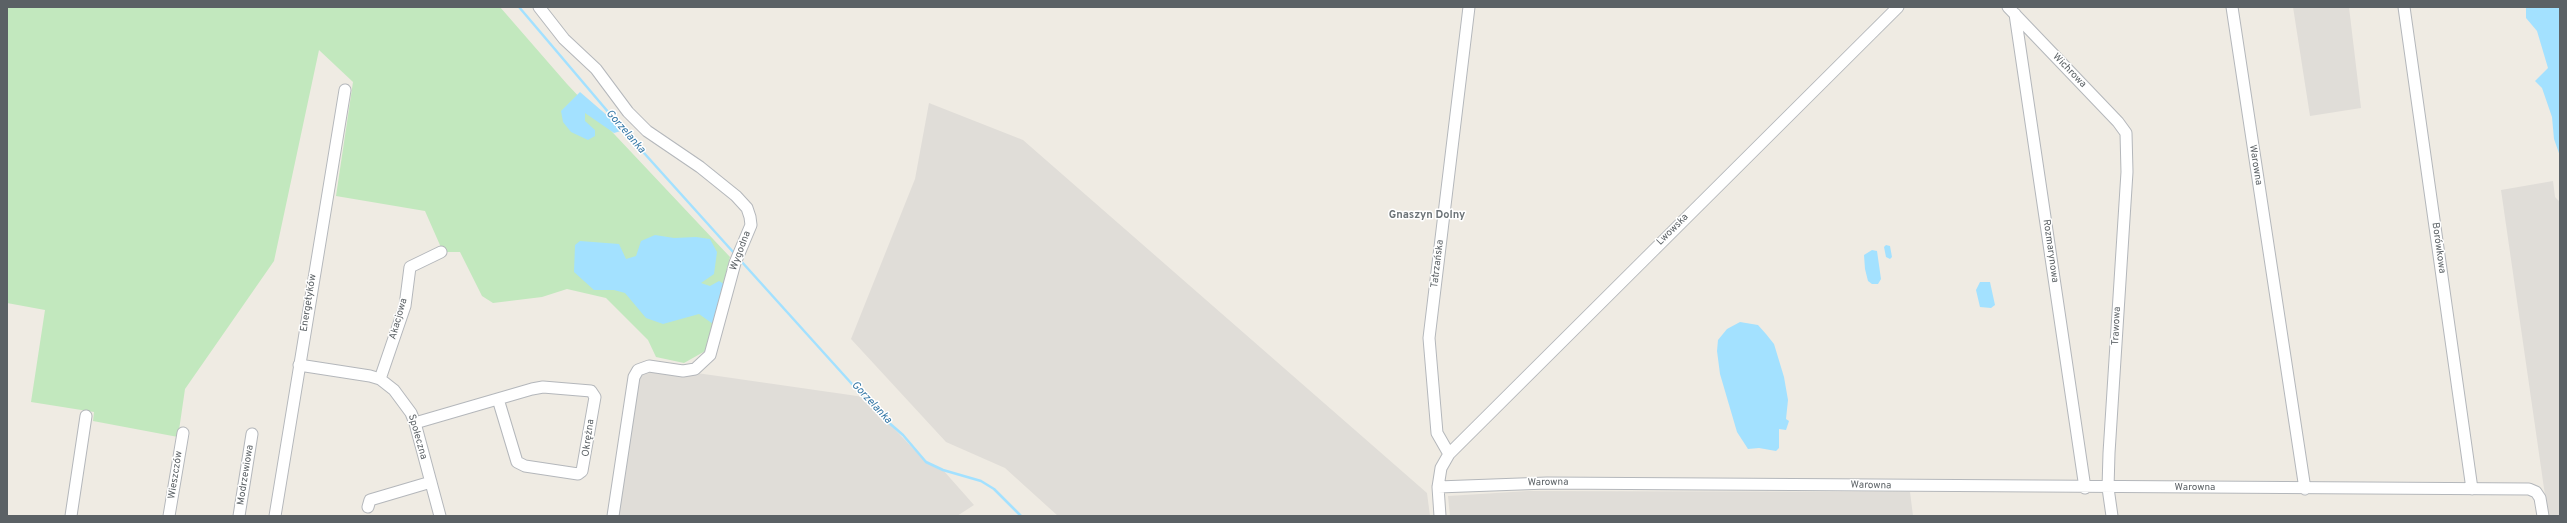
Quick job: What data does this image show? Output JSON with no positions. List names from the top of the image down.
{
  "streets": {
    "street": [
      "Wichrowa",
      "Warowna",
      "Lwowska",
      "Borówkowa",
      "Wygodna",
      "Rozmarynowa",
      "Tatrzańska",
      "Energetyków",
      "Akacjowa",
      "Trawowa",
      "Społeczna",
      "Okrężna",
      "Wieszczów",
      "Modrzewiowa"
    ]
  },
  "crossings": [
    ["Wichrowa", "Rozmarynowa"],
    ["Wichrowa", "Trawowa"],
    ["Warowna", "Borówkowa"],
    ["Warowna", "Rozmarynowa"],
    ["Warowna", "Trawowa"],
    ["Lwowska", "Tatrzańska"],
    ["Akacjowa", "Społeczna"],
    ["Społeczna", "Okrężna"]
  ],
  "districts": ["Gnaszyn Dolny"],
  "water": ["Gorzelanka"]
}
